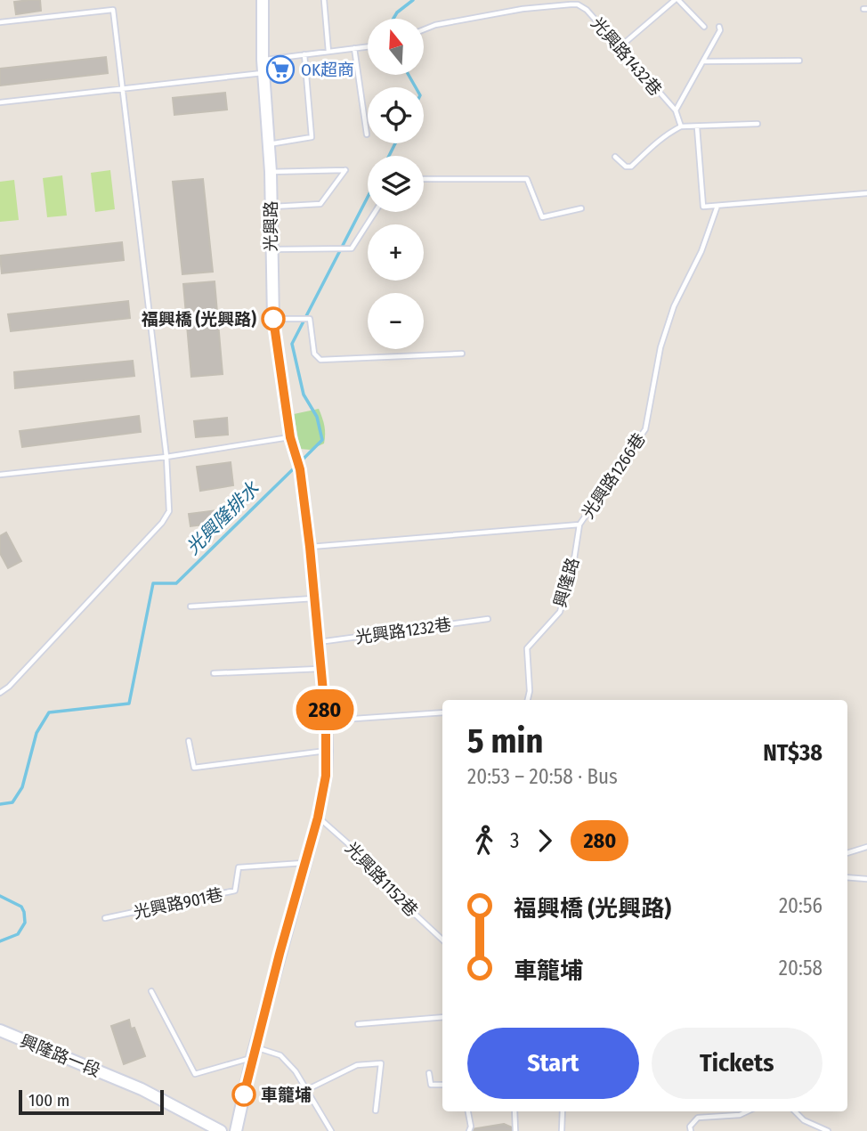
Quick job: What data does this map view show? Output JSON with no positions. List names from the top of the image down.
{
  "streets": {
    "main road": ["光興路", "興隆路一段"],
    "lane": [
      "光興路1432巷",
      "光興路1266巷",
      "興隆路",
      "光興路1232巷",
      "光興路1152巷",
      "光興路901巷"
    ]
  },
  "crossings": [
    ["光興路", "光興路1266巷"],
    ["光興路1266巷", "興隆路"]
  ],
  "water": ["光興隆排水"],
  "places": {
    "supermarket": ["OK超商"],
    "other": ["福興橋 (光興路)", "車籠埔"]
  },
  "lines": ["bus line 280"],
  "scale_bar": "100 m",
  "north": "top",
  "page": {
    "on_map": "280",
    "map_buttons": ["+", "−"],
    "heading": ["5 min", "20:53 – 20:58 · Bus", "NT$38"],
    "legs": ["3", "280"],
    "list": [
      {
        "name": "福興橋 (光興路)",
        "value": "20:56"
      },
      {
        "name": "車籠埔",
        "value": "20:58"
      }
    ],
    "buttons": ["Start", "Tickets"],
    "scale": "100 m"
  }
}
